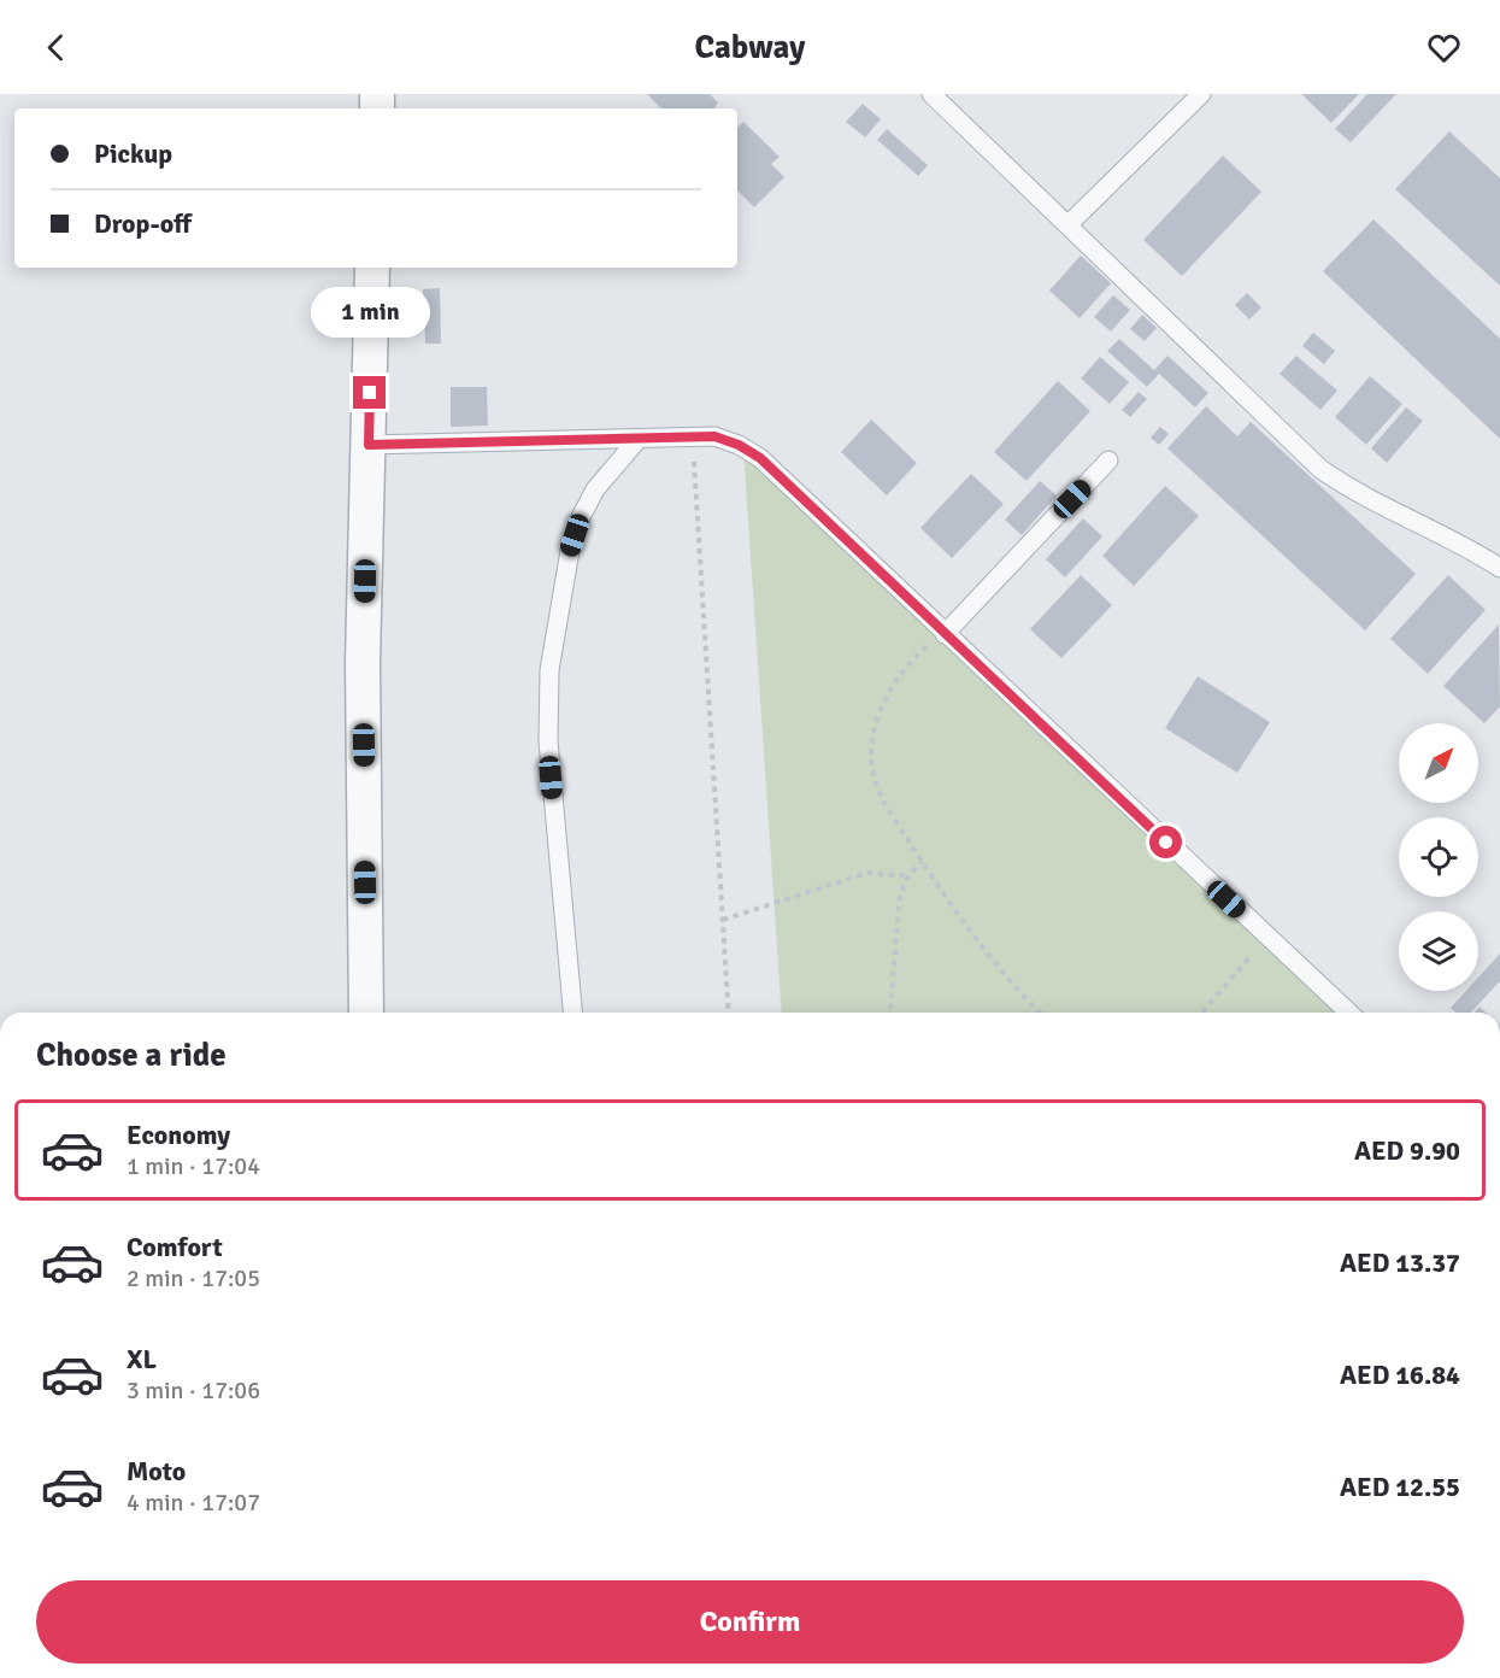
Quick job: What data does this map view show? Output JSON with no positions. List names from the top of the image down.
{
  "north": "top right",
  "page": {
    "header": "Cabway",
    "banner": ["Pickup", "Drop-off"],
    "bubble": "1 min",
    "heading": "Choose a ride",
    "list": [
      {
        "name": "Economy",
        "note": "1 min · 17:04",
        "value": "AED 9.90"
      },
      {
        "name": "Comfort",
        "note": "2 min · 17:05",
        "value": "AED 13.37"
      },
      {
        "name": "XL",
        "note": "3 min · 17:06",
        "value": "AED 16.84"
      },
      {
        "name": "Moto",
        "note": "4 min · 17:07",
        "value": "AED 12.55"
      }
    ],
    "buttons": "Confirm"
  }
}
